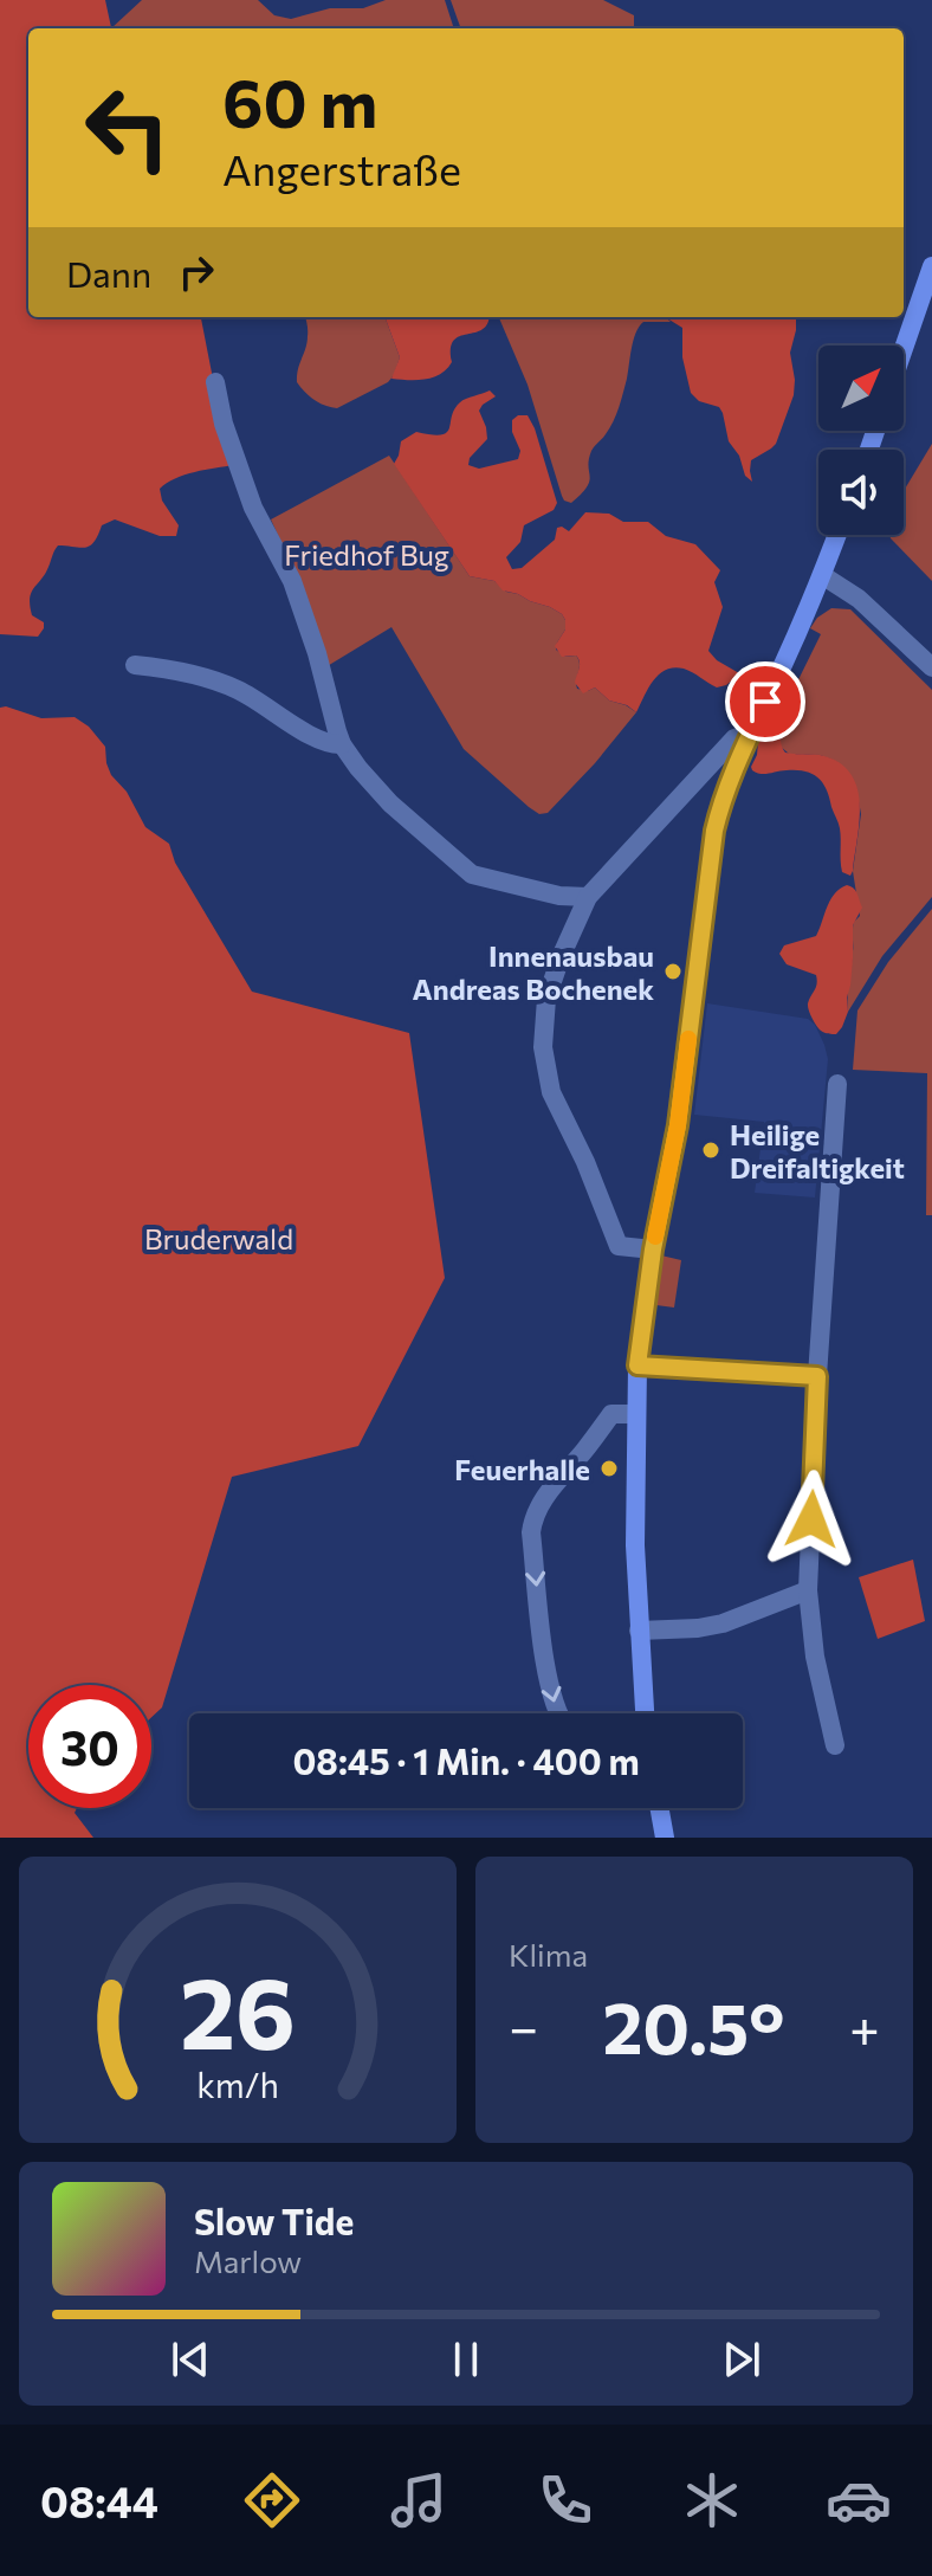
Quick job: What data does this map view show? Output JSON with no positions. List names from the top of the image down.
{
  "parks": ["Friedhof Bug", "Bruderwald"],
  "places": ["Innenausbau Andreas Bochenek", "Heilige Dreifaltigkeit", "Feuerhalle"],
  "north": "top right",
  "page": {
    "turn": ["60 m", "Angerstraße"],
    "then": "Dann",
    "limit": "30",
    "trip": "08:45 · 1 Min. · 400 m",
    "tile": "Klima",
    "heat": ["−", "20.5°", "+"],
    "song": ["Slow Tide", "Marlow"],
    "tabs": "08:44",
    "gauge": ["26", "km/h"]
  }
}
